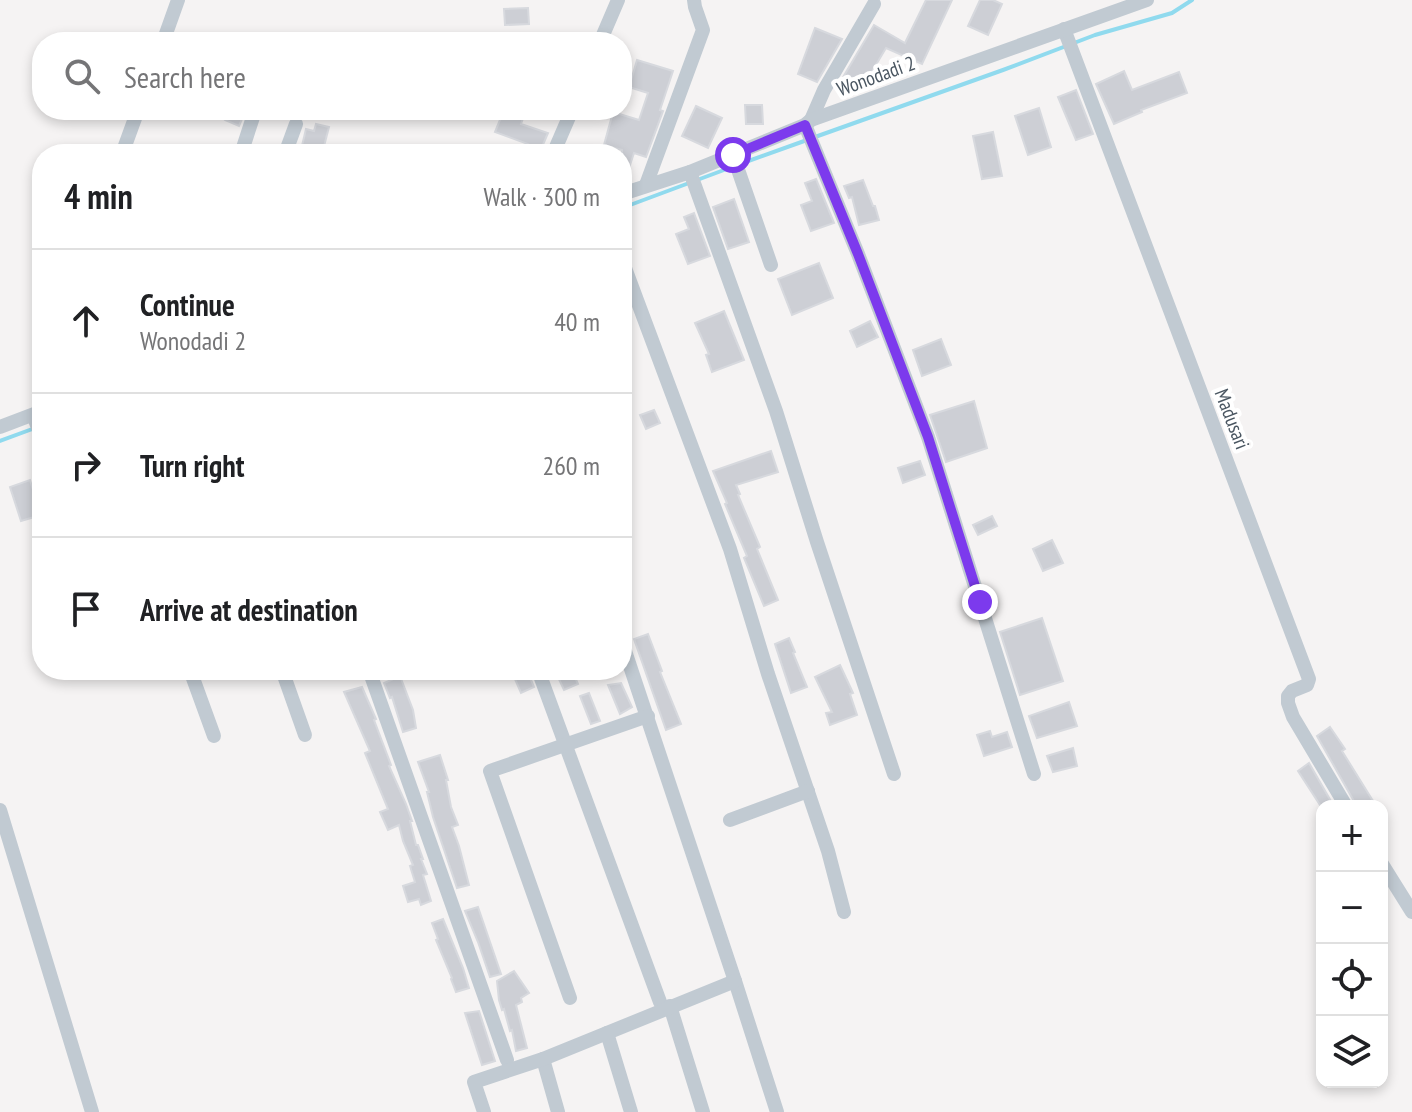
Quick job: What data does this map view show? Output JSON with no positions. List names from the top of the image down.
{
  "streets": {
    "street": ["Wonodadi 2", "Madusari"]
  },
  "crossings": [
    ["Wonodadi 2", "Madusari"]
  ],
  "page": {
    "search": "Search here",
    "heading": ["4 min", "Walk · 300 m"],
    "list": [
      ["Continue", "Wonodadi 2", "40 m"],
      ["Turn right", "260 m"],
      "Arrive at destination"
    ],
    "map_buttons": ["+", "−"]
  }
}
